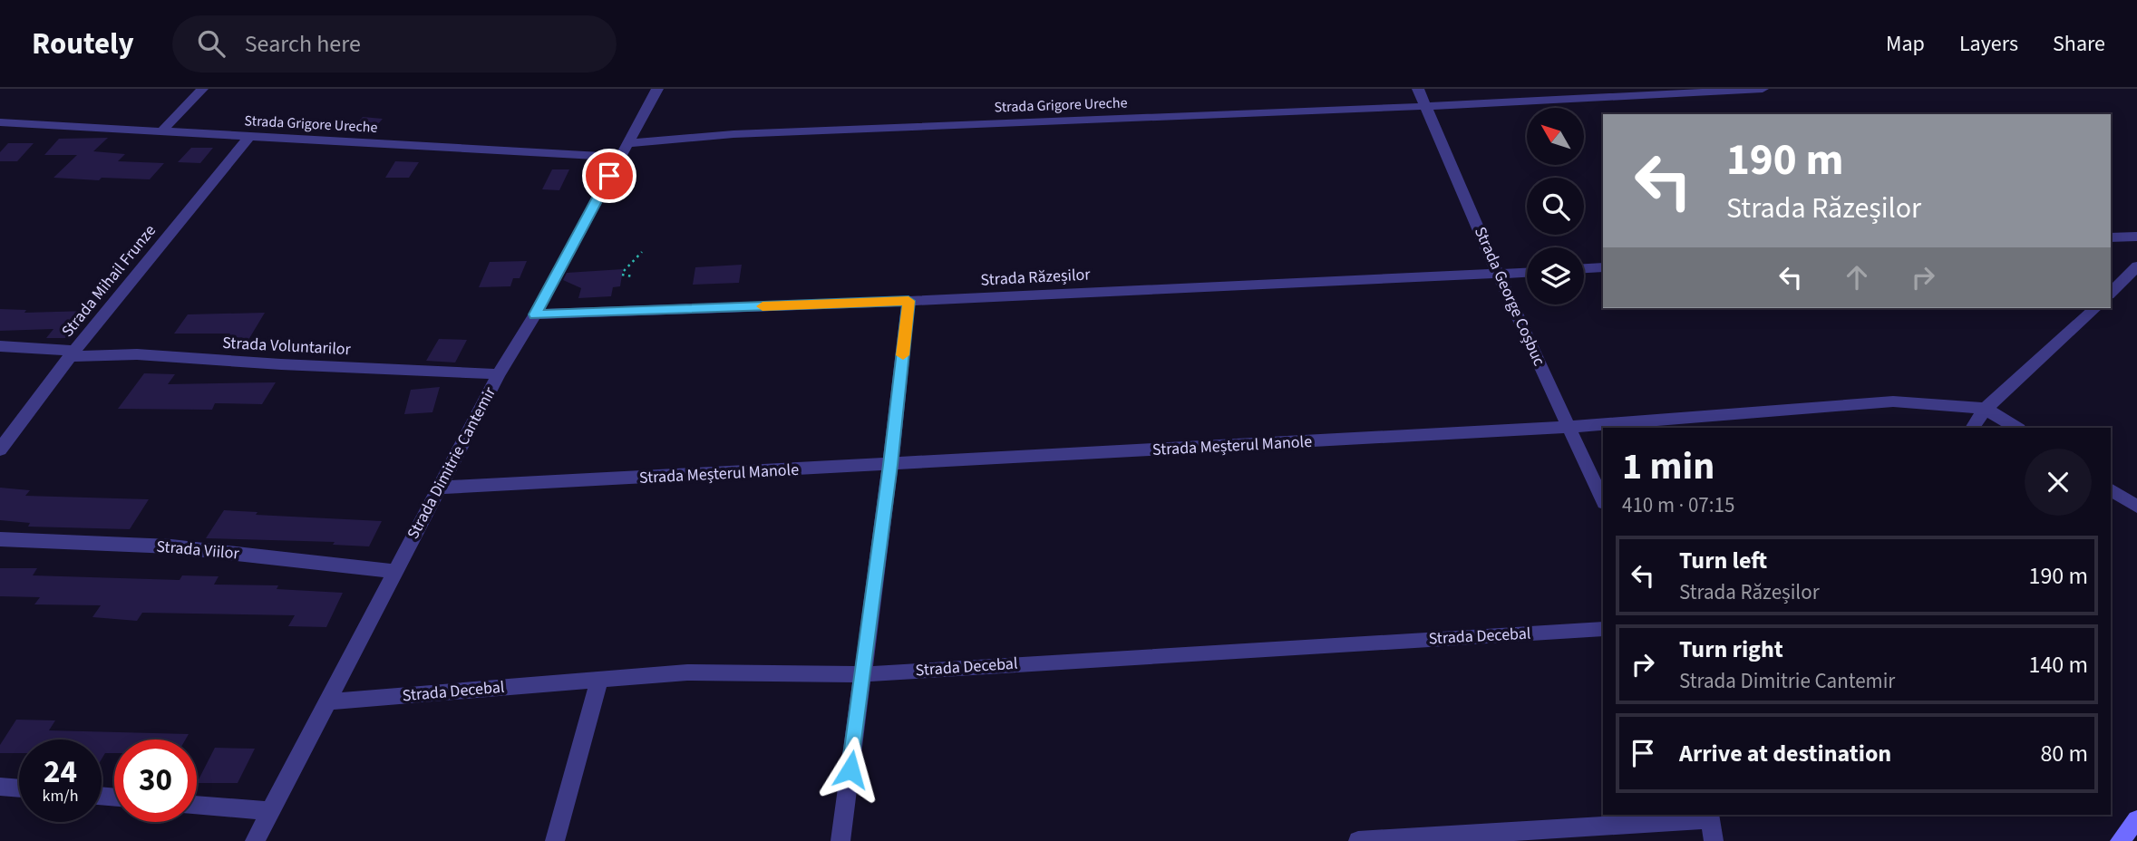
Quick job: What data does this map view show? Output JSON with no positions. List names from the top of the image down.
{
  "streets": {
    "street": [
      "Strada Grigore Ureche",
      "Strada Răzeșilor",
      "Strada Mihail Frunze",
      "Strada George Coșbuc",
      "Strada Voluntarilor",
      "Strada Meșterul Manole",
      "Strada Dimitrie Cantemir",
      "Strada Viilor",
      "Strada Decebal"
    ]
  },
  "crossings": [
    ["Strada Grigore Ureche", "Strada Mihail Frunze"],
    ["Strada Grigore Ureche", "Strada George Coșbuc"],
    ["Strada Grigore Ureche", "Strada Dimitrie Cantemir"],
    ["Strada Răzeșilor", "Strada George Coșbuc"],
    ["Strada Răzeșilor", "Strada Dimitrie Cantemir"],
    ["Strada Mihail Frunze", "Strada Voluntarilor"],
    ["Strada George Coșbuc", "Strada Meșterul Manole"],
    ["Strada Voluntarilor", "Strada Dimitrie Cantemir"],
    ["Strada Meșterul Manole", "Strada Dimitrie Cantemir"],
    ["Strada Dimitrie Cantemir", "Strada Viilor"],
    ["Strada Dimitrie Cantemir", "Strada Decebal"]
  ],
  "north": "top left",
  "page": {
    "header": "Routely",
    "search": "Search here",
    "nav": ["Map", "Layers", "Share"],
    "turn": ["190 m", "Strada Răzeșilor"],
    "heading": ["1 min", "410 m · 07:15"],
    "list": [
      {
        "name": "Turn left",
        "note": "Strada Răzeșilor",
        "value": "190 m"
      },
      {
        "name": "Turn right",
        "note": "Strada Dimitrie Cantemir",
        "value": "140 m"
      },
      {
        "name": "Arrive at destination",
        "value": "80 m"
      }
    ],
    "speed": "24 km/h",
    "limit": "30"
  }
}
